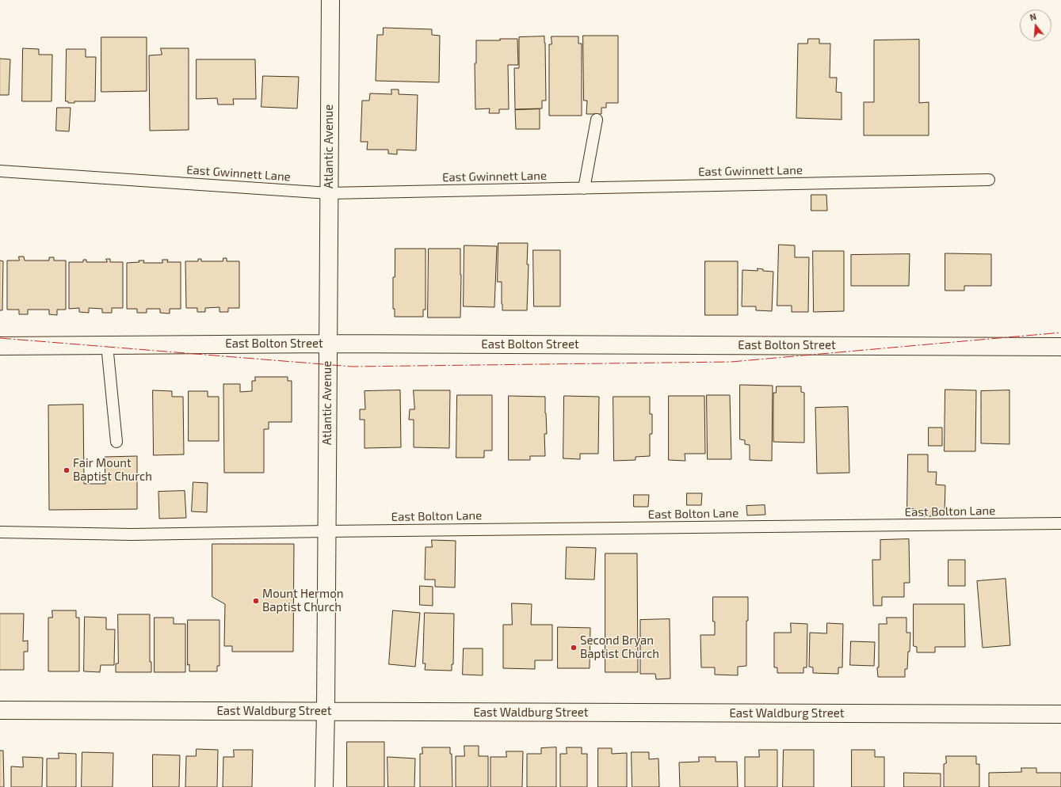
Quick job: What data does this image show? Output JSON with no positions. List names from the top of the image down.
{
  "streets": {
    "street": ["Atlantic Avenue", "East Bolton Street", "East Waldburg Street"],
    "lane": ["East Gwinnett Lane", "East Bolton Lane"]
  },
  "crossings": [
    ["Atlantic Avenue", "East Gwinnett Lane"],
    ["Atlantic Avenue", "East Bolton Street"],
    ["Atlantic Avenue", "East Bolton Lane"],
    ["Atlantic Avenue", "East Waldburg Street"]
  ],
  "places": ["Fair Mount Baptist Church", "Mount Hermon Baptist Church", "Second Bryan Baptist Church"],
  "north": "top"
}
